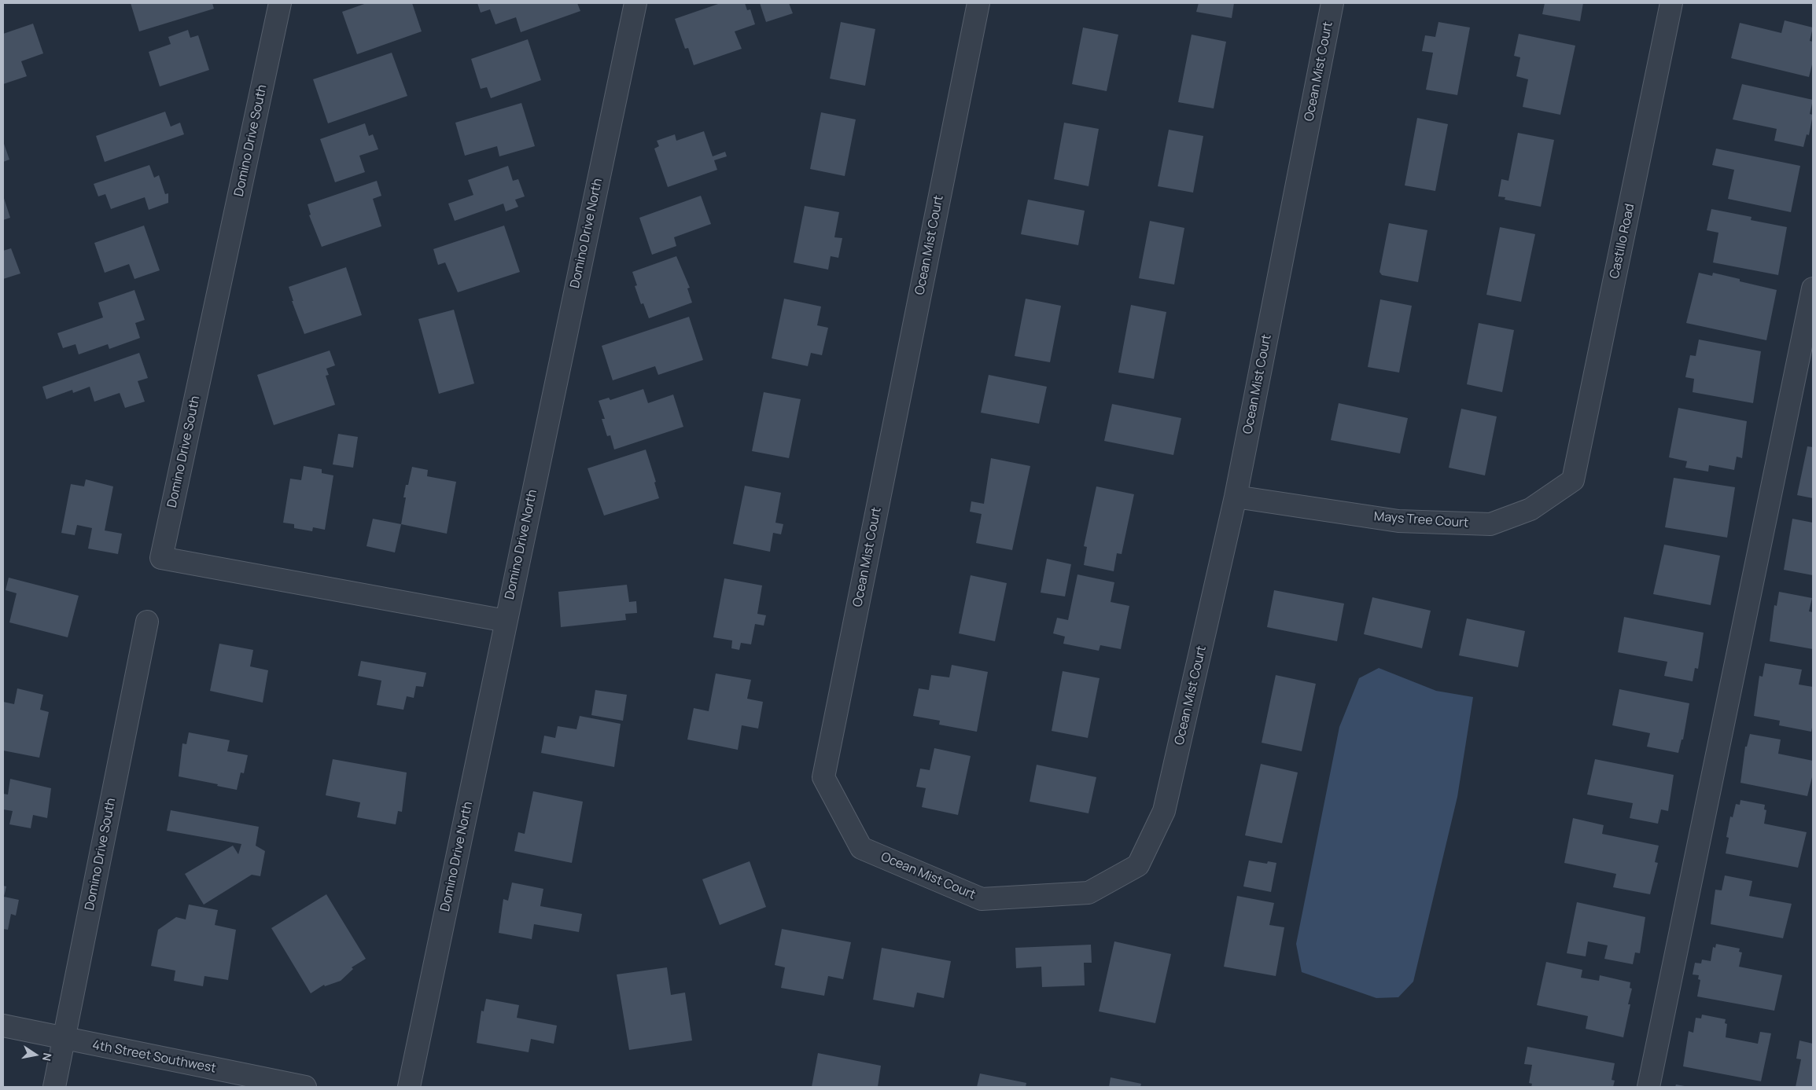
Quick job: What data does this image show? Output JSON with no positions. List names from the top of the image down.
{
  "streets": {
    "street": [
      "Ocean Mist Court",
      "Domino Drive South",
      "Domino Drive North",
      "Castillo Road",
      "Mays Tree Court",
      "4th Street Southwest"
    ]
  },
  "crossings": [
    ["Ocean Mist Court", "Mays Tree Court"],
    ["Domino Drive South", "Domino Drive North"],
    ["Domino Drive South", "4th Street Southwest"],
    ["Castillo Road", "Mays Tree Court"]
  ],
  "north": "right"
}
